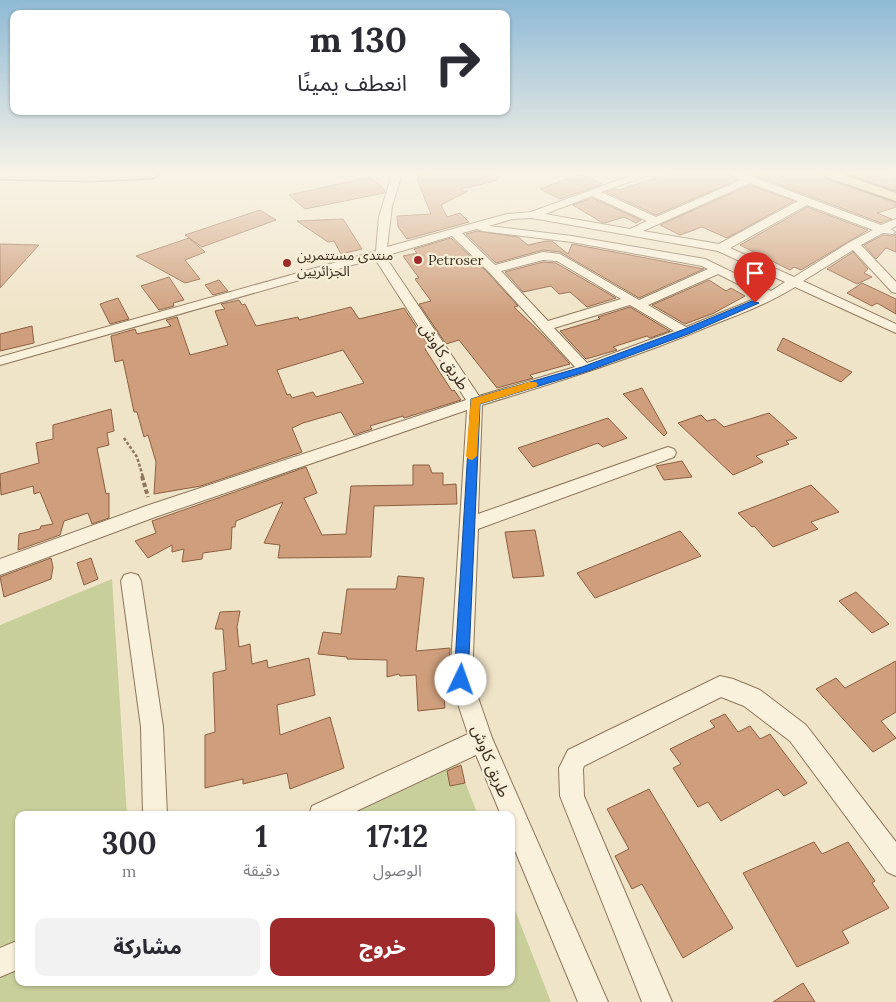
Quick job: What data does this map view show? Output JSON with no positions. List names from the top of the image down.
{
  "streets": {
    "street": ["طريق كاوش"]
  },
  "places": ["Petroser", "منتدى مستتمرين الجزائريين"],
  "page": {
    "turn": ["130 m", "انعطف يمينًا"],
    "eta": [
      "17:12",
      "الوصول",
      "1",
      "دقيقة",
      "300",
      "m"
    ],
    "buttons": ["خروج", "مشاركة"]
  }
}
